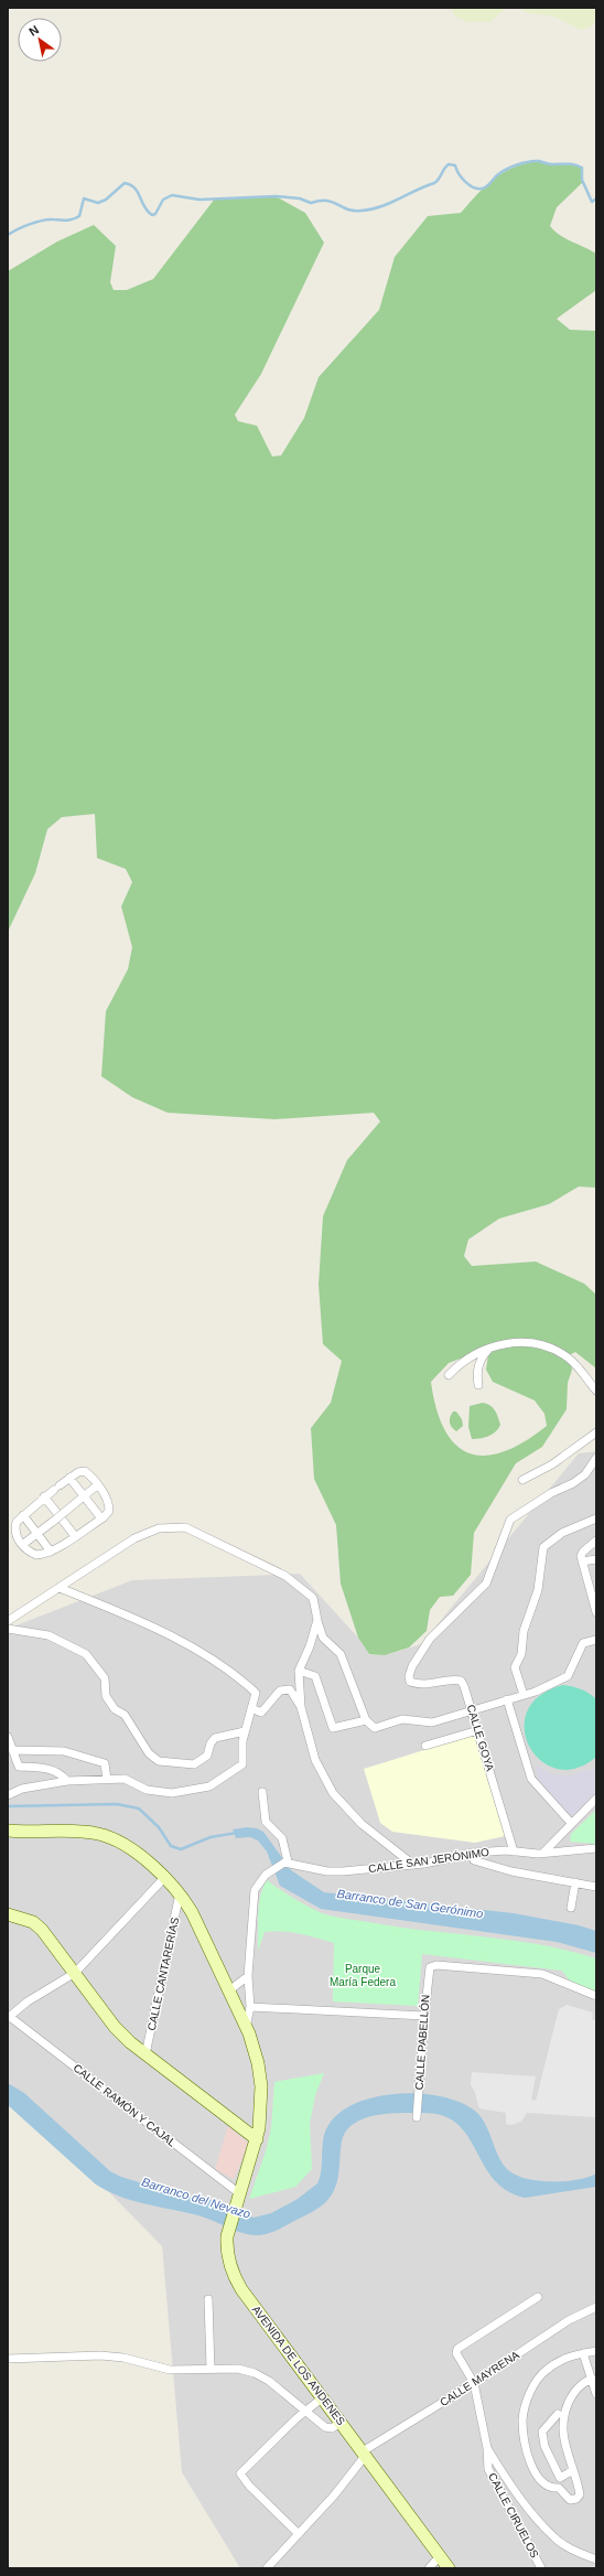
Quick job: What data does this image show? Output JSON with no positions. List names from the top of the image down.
{
  "streets": {
    "main road": ["AVENIDA DE LOS ANDENES"],
    "street": [
      "CALLE GOYA",
      "CALLE SAN JERÓNIMO",
      "CALLE CANTARERÍAS",
      "CALLE PABELLÓN",
      "CALLE RAMÓN Y CAJAL",
      "CALLE MAYRENA",
      "CALLE CIRUELOS"
    ]
  },
  "crossings": [
    ["CALLE GOYA", "CALLE SAN JERÓNIMO"],
    ["CALLE CANTARERÍAS", "AVENIDA DE LOS ANDENES"],
    ["CALLE RAMÓN Y CAJAL", "AVENIDA DE LOS ANDENES"],
    ["AVENIDA DE LOS ANDENES", "CALLE MAYRENA"],
    ["CALLE MAYRENA", "CALLE CIRUELOS"]
  ],
  "water": ["Barranco de San Gerónimo", "Barranco del Nevazo"],
  "parks": ["Parque María Federa"],
  "north": "top left"
}
